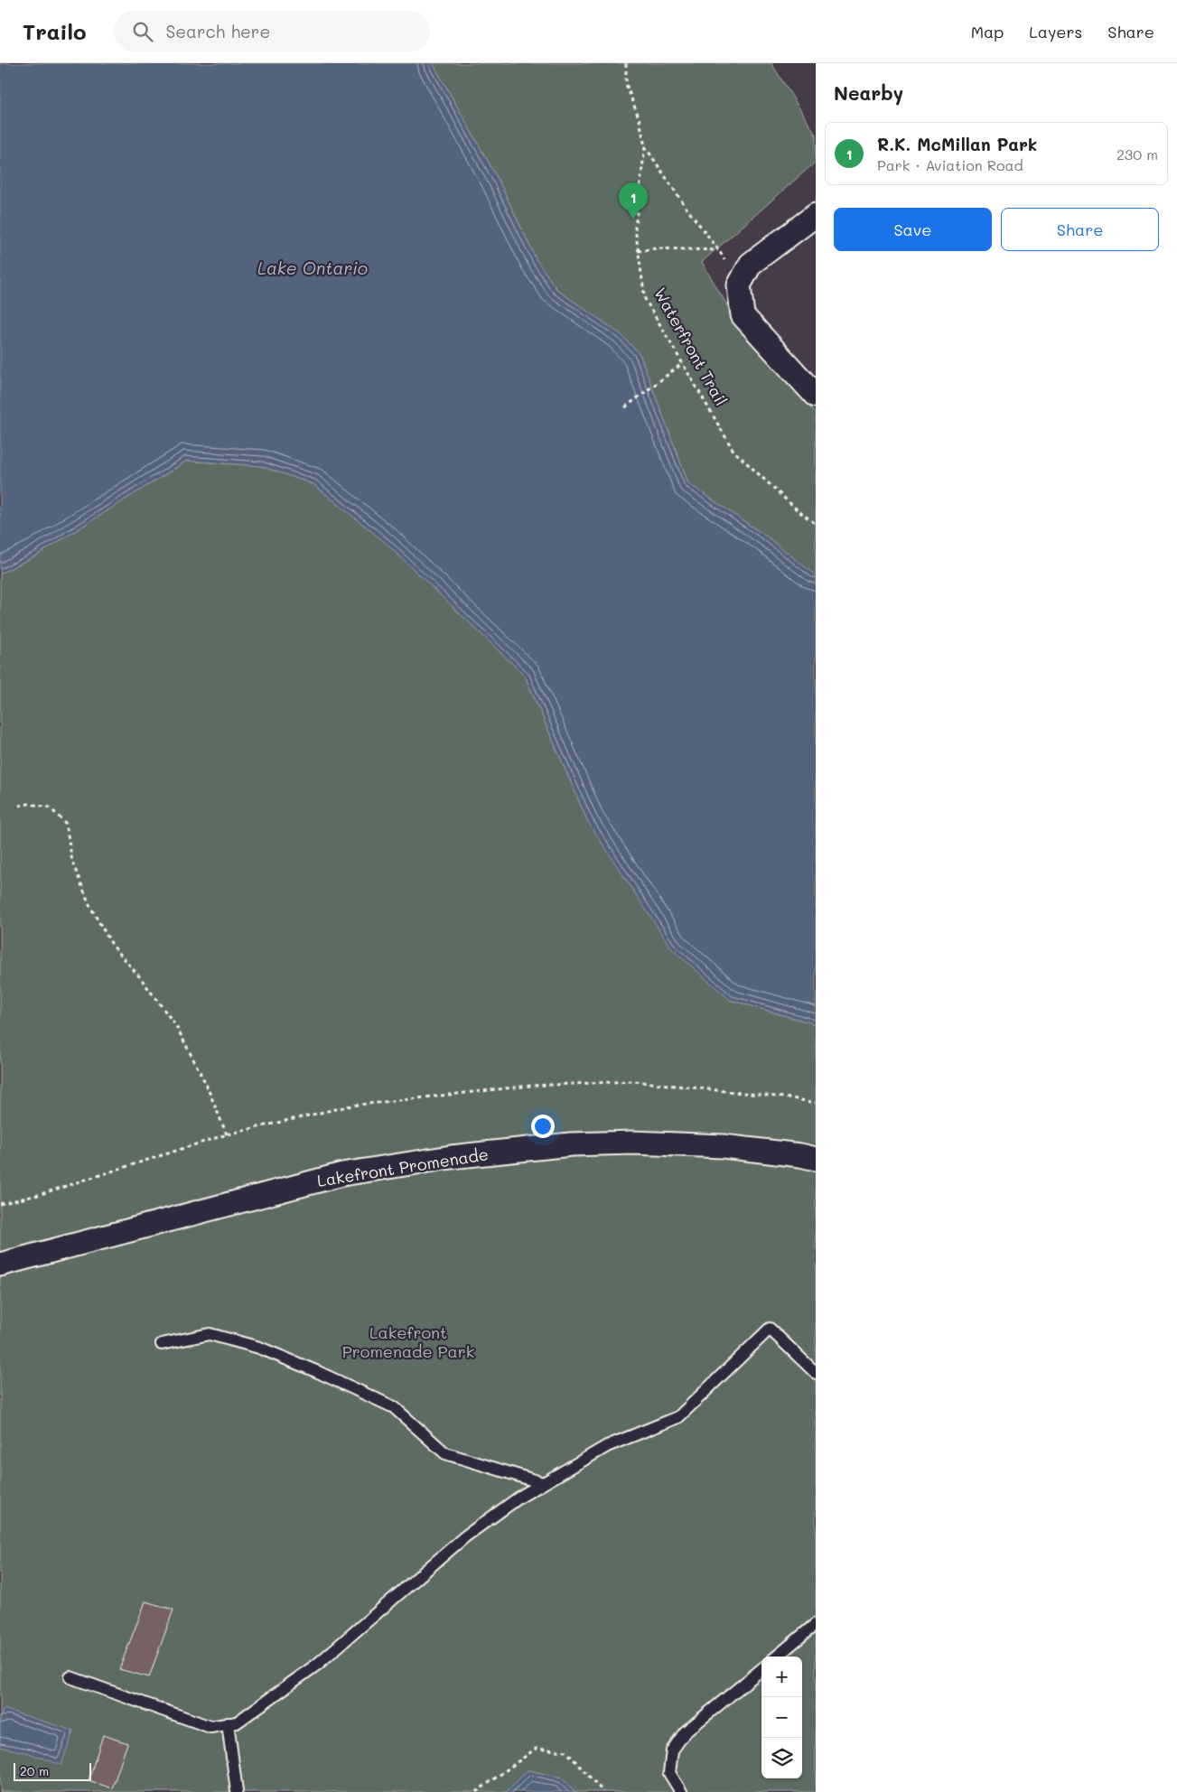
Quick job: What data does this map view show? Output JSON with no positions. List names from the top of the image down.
{
  "streets": {
    "street": ["Lakefront Promenade"],
    "path": ["Waterfront Trail"]
  },
  "water": ["Lake Ontario"],
  "parks": ["Lakefront Promenade Park"],
  "scale_bar": "20 m",
  "page": {
    "header": "Trailo",
    "search": "Search here",
    "nav": ["Map", "Layers", "Share"],
    "heading": "Nearby",
    "list": [
      {
        "mark": "1",
        "name": "R.K. McMillan Park",
        "note": "Park · Aviation Road",
        "value": "230 m"
      }
    ],
    "pins": "1",
    "buttons": ["Save", "Share"],
    "map_buttons": ["+", "−"],
    "scale": "20 m"
  }
}
